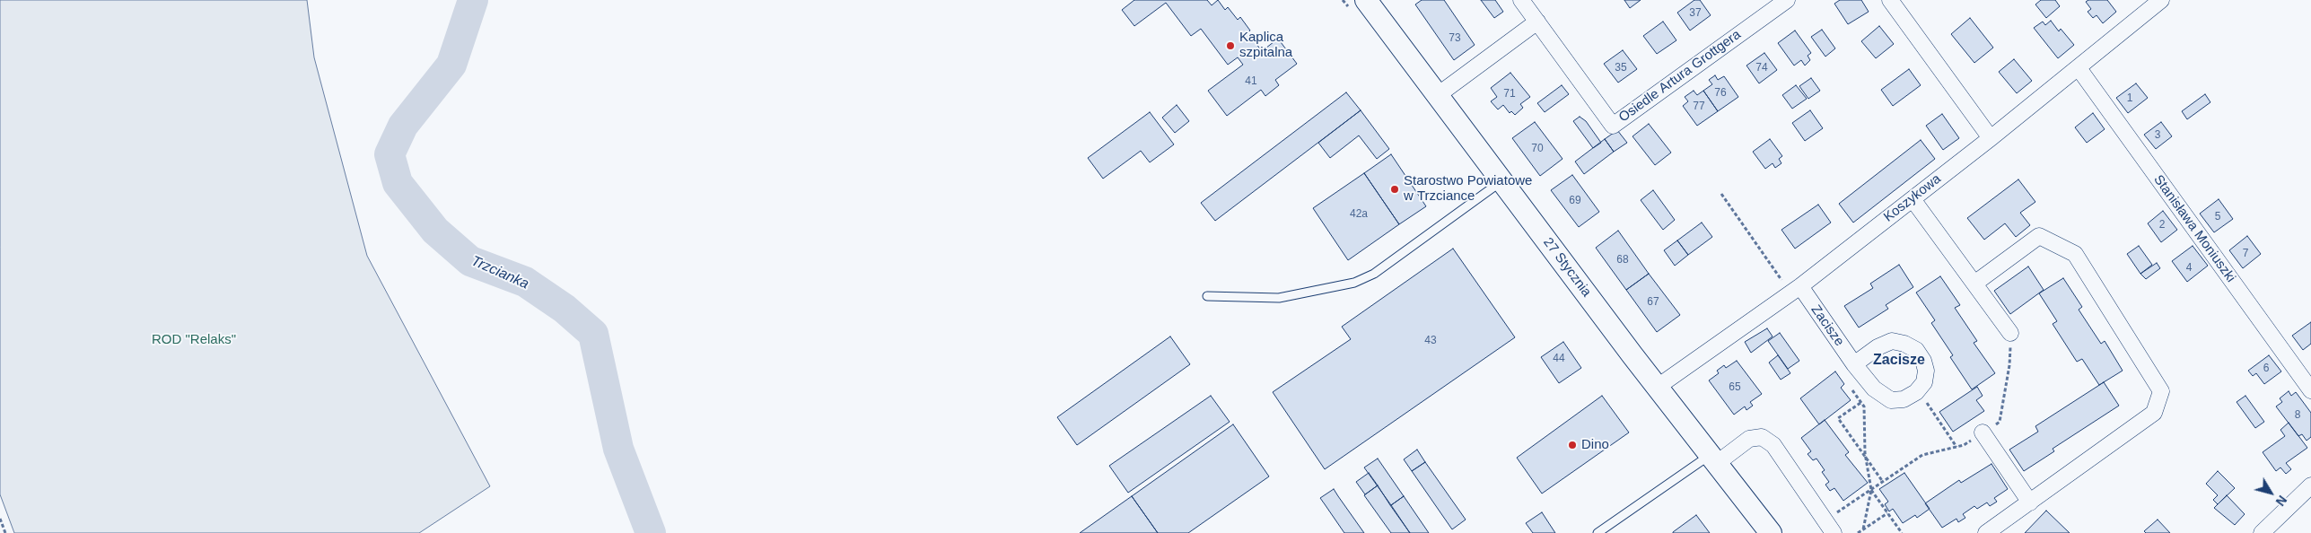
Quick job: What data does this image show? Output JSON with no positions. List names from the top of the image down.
{
  "streets": {
    "main road": ["27 Stycznia"],
    "street": [
      "Osiedle Artura Grottgera",
      "Koszykowa",
      "Stanisława Moniuszki",
      "Zacisze"
    ]
  },
  "crossings": [
    ["Koszykowa", "Stanisława Moniuszki"],
    ["Koszykowa", "27 Stycznia"],
    ["Koszykowa", "Zacisze"]
  ],
  "districts": ["Zacisze"],
  "water": ["Trzcianka"],
  "parks": ["ROD \"Relaks\""],
  "places": ["Kaplica szpitalna", "Starostwo Powiatowe w Trzciance", "Dino"],
  "house_numbers": [
    "37",
    "73",
    "35",
    "74",
    "41",
    "76",
    "71",
    "1",
    "77",
    "3",
    "70",
    "69",
    "42a",
    "5",
    "2",
    "7",
    "68",
    "4",
    "67",
    "43",
    "44",
    "6",
    "65",
    "8"
  ],
  "north": "bottom right"
}
